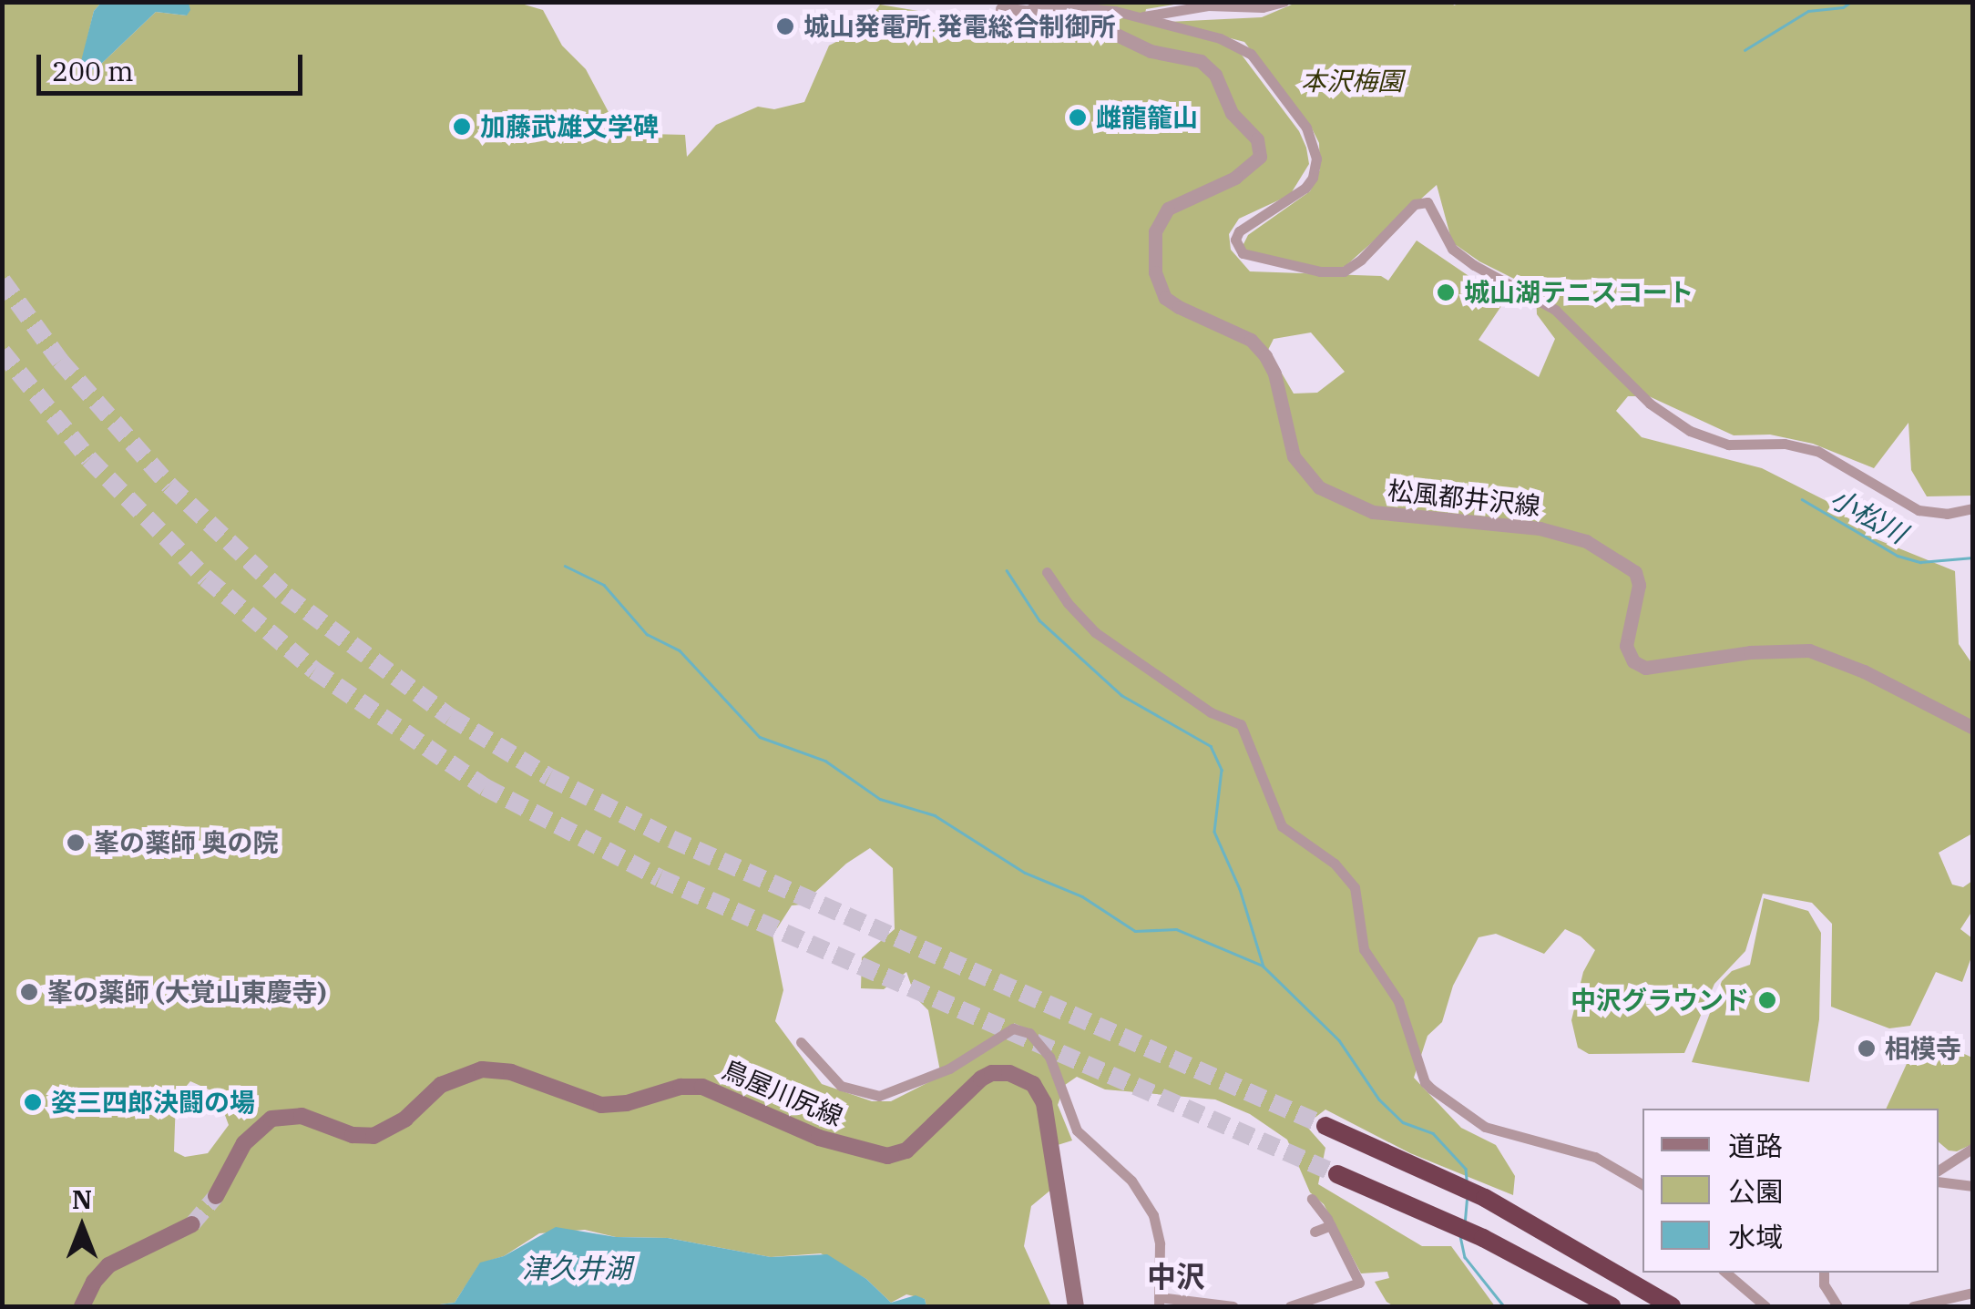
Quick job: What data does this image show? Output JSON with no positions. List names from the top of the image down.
{
  "streets": {
    "main road": ["鳥屋川尻線"],
    "street": ["松風都井沢線"]
  },
  "districts": ["中沢"],
  "water": ["小松川", "津久井湖"],
  "parks": ["本沢梅園"],
  "places": [
    "城山発電所 発電総合制御所",
    "雌龍籠山",
    "加藤武雄文学碑",
    "城山湖テニスコート",
    "峯の薬師 奥の院",
    "峯の薬師 (大覚山東慶寺)",
    "中沢グラウンド",
    "相模寺",
    "姿三四郎決闘の場"
  ],
  "legend": ["道路", "公園", "水域"],
  "scale_bar": "200 m",
  "north": "top"
}
